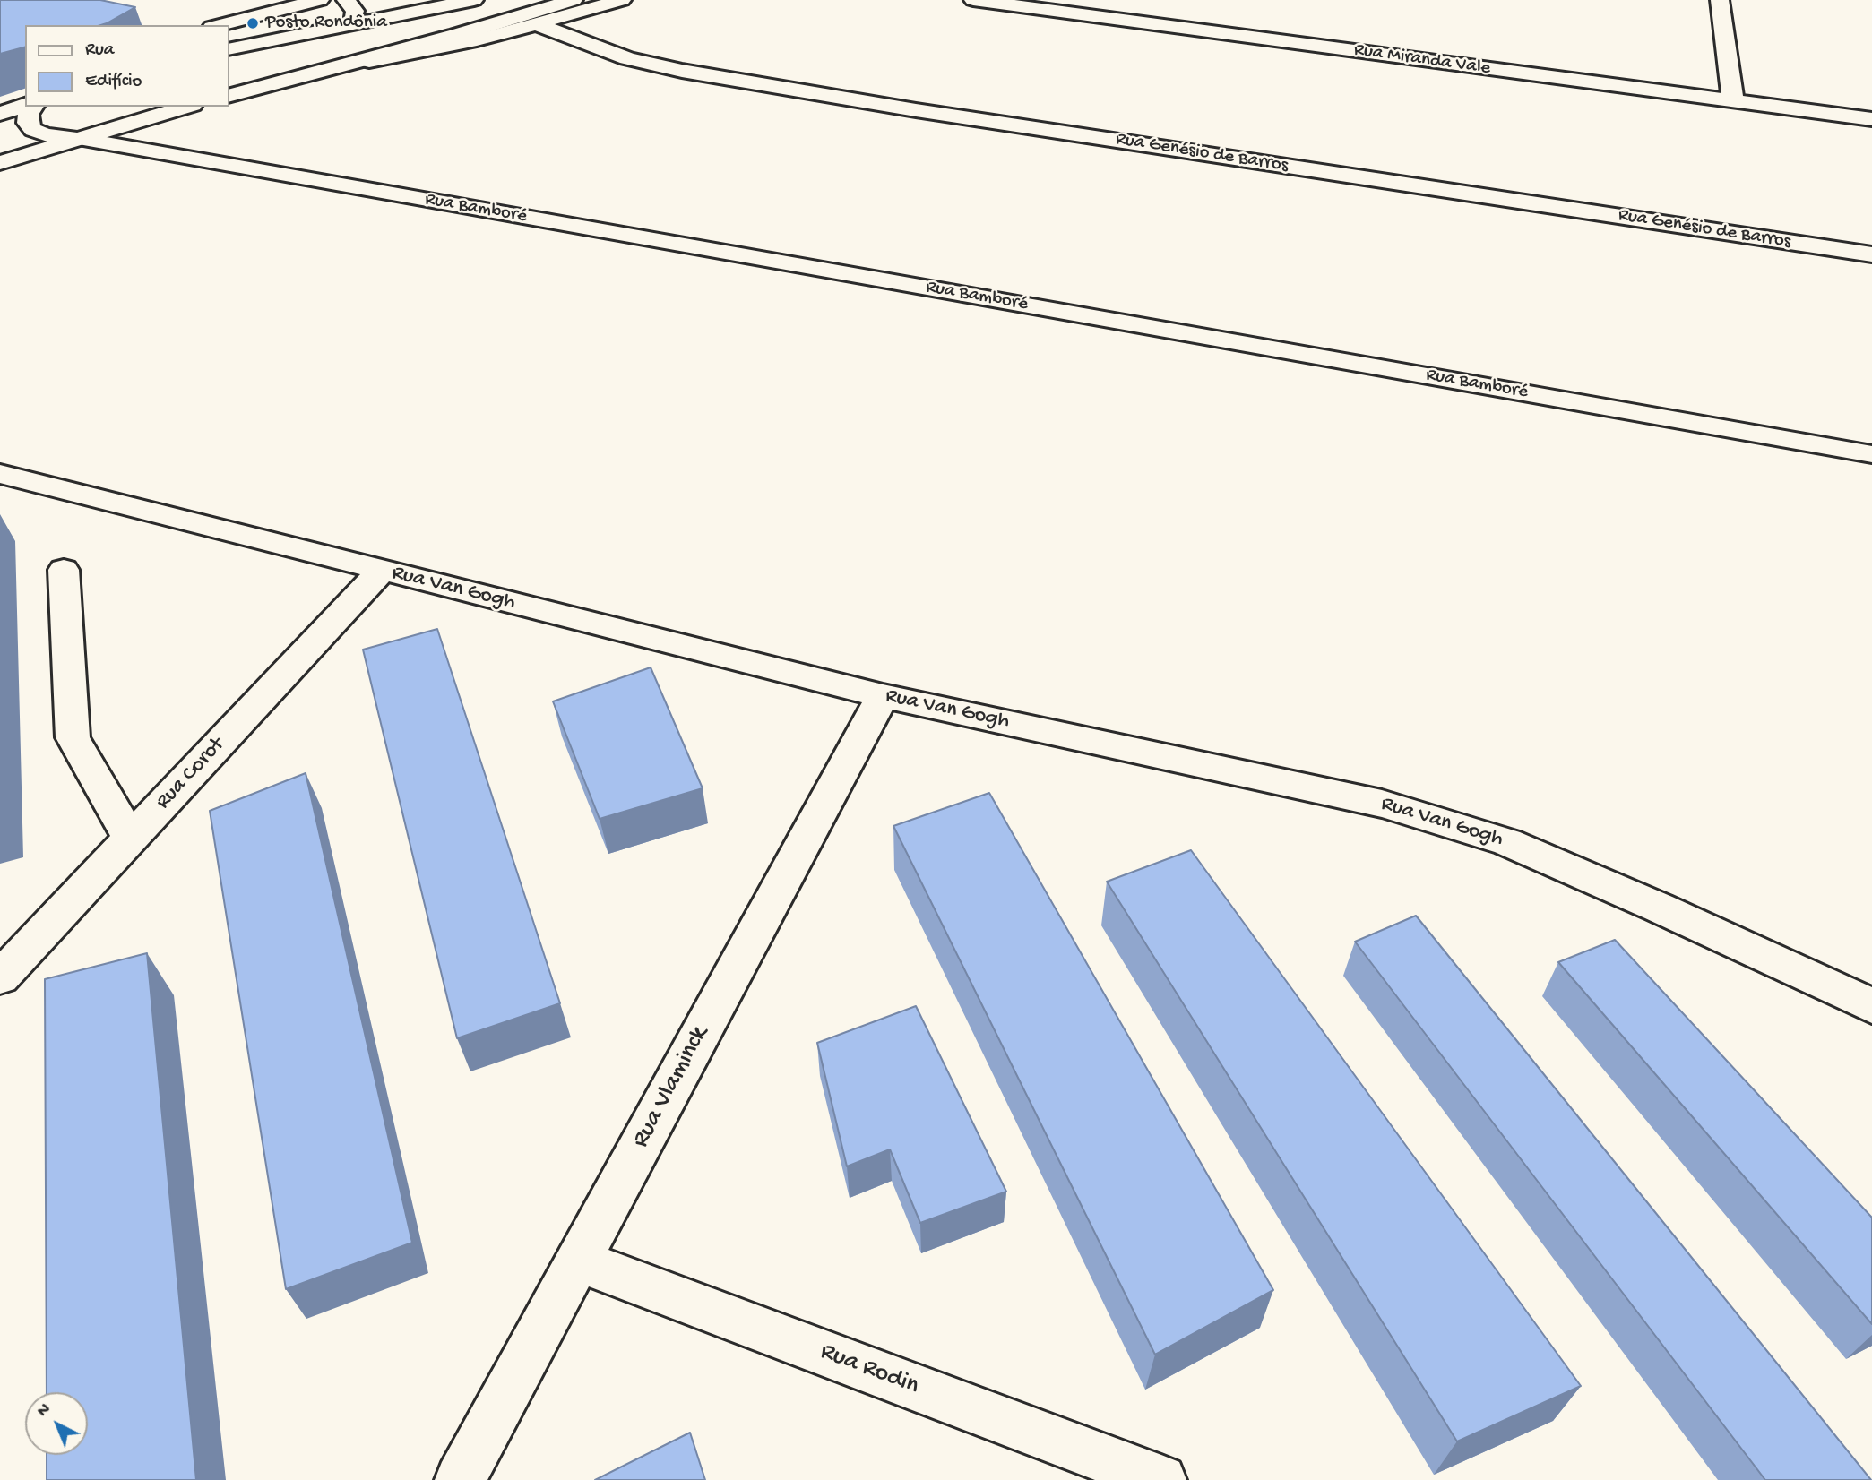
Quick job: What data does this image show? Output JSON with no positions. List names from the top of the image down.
{
  "streets": {
    "street": [
      "Rua Miranda Vale",
      "Rua Genésio de Barros",
      "Rua Bamboré",
      "Rua Van Gogh",
      "Rua Corot",
      "Rua Vlaminck",
      "Rua Rodin"
    ]
  },
  "crossings": [
    ["Rua Van Gogh", "Rua Corot"],
    ["Rua Van Gogh", "Rua Vlaminck"],
    ["Rua Vlaminck", "Rua Rodin"]
  ],
  "places": ["Posto Rondônia"],
  "legend": ["Rua", "Edifício"],
  "north": "top left"
}
